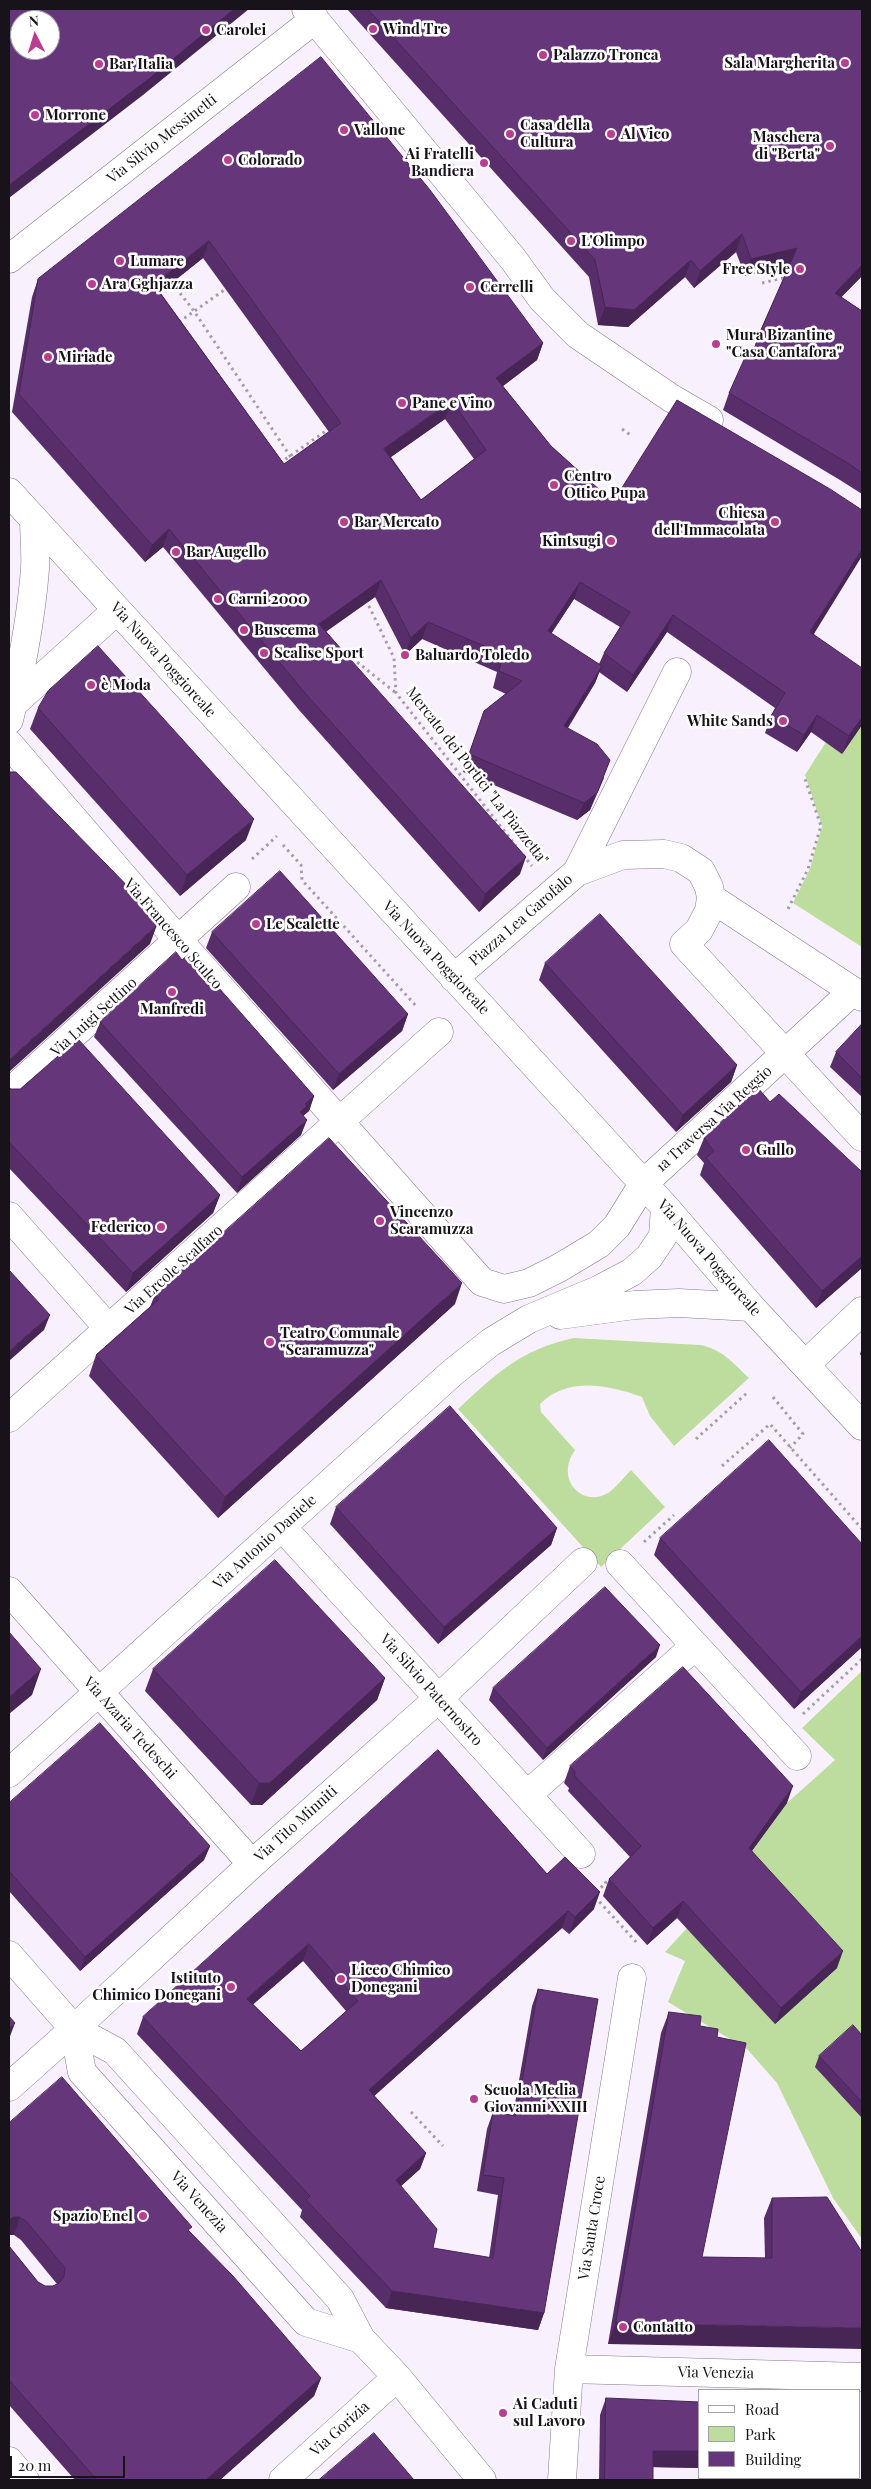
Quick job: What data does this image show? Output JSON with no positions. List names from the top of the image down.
{
  "streets": {
    "street": [
      "Via Silvio Messinetti",
      "Via Nuova Poggioreale",
      "Piazza Lea Garofalo",
      "Via Francesco Sculco",
      "Via Luigi Settino",
      "1a Traversa Via Reggio",
      "Via Ercole Scalfaro",
      "Via Antonio Daniele",
      "Via Silvio Paternostro",
      "Via Azaria Tedeschi",
      "Via Tito Minniti",
      "Via Venezia",
      "Via Santa Croce",
      "Via Gorizia"
    ],
    "path": ["Mercato dei Portici \"La Piazzetta\""]
  },
  "crossings": [
    ["Via Nuova Poggioreale", "Piazza Lea Garofalo"],
    ["Via Nuova Poggioreale", "Via Francesco Sculco"],
    ["Via Nuova Poggioreale", "1a Traversa Via Reggio"],
    ["Via Nuova Poggioreale", "Via Antonio Daniele"],
    ["Mercato dei Portici \"La Piazzetta\"", "Piazza Lea Garofalo"],
    ["Via Francesco Sculco", "Via Luigi Settino"],
    ["Via Francesco Sculco", "1a Traversa Via Reggio"],
    ["Via Francesco Sculco", "Via Ercole Scalfaro"],
    ["Via Antonio Daniele", "Via Silvio Paternostro"],
    ["Via Antonio Daniele", "Via Azaria Tedeschi"],
    ["Via Silvio Paternostro", "Via Tito Minniti"],
    ["Via Azaria Tedeschi", "Via Tito Minniti"],
    ["Via Tito Minniti", "Via Venezia"],
    ["Via Venezia", "Via Santa Croce"],
    ["Via Venezia", "Via Gorizia"]
  ],
  "places": [
    "Wind Tre",
    "Carolei",
    "Palazzo Tronca",
    "Sala Margherita",
    "Bar Italia",
    "Morrone",
    "Vallone",
    "Casa della Cultura",
    "Al Vico",
    "Maschera di \"Berta\"",
    "Colorado",
    "Ai Fratelli Bandiera",
    "L'Olimpo",
    "Lumare",
    "Free Style",
    "Ara Gghjazza",
    "Cerrelli",
    "Mura Bizantine \"Casa Cantafora\"",
    "Miriade",
    "Pane e Vino",
    "Centro Ottico Pupa",
    "Bar Mercato",
    "Chiesa dell'Immacolata",
    "Kintsugi",
    "Bar Augello",
    "Carni 2000",
    "Buscema",
    "Scalise Sport",
    "Baluardo Toledo",
    "è Moda",
    "White Sands",
    "Le Scalette",
    "Manfredi",
    "Gullo",
    "Vincenzo Scaramuzza",
    "Federico",
    "Teatro Comunale \"Scaramuzza\"",
    "Liceo Chimico Donegani",
    "Istituto Chimico Donegani",
    "Scuola Media Giovanni XXIII",
    "Spazio Enel",
    "Contatto",
    "Ai Caduti sul Lavoro"
  ],
  "legend": ["Road", "Park", "Building"],
  "scale_bar": "20 m",
  "north": "top"
}
